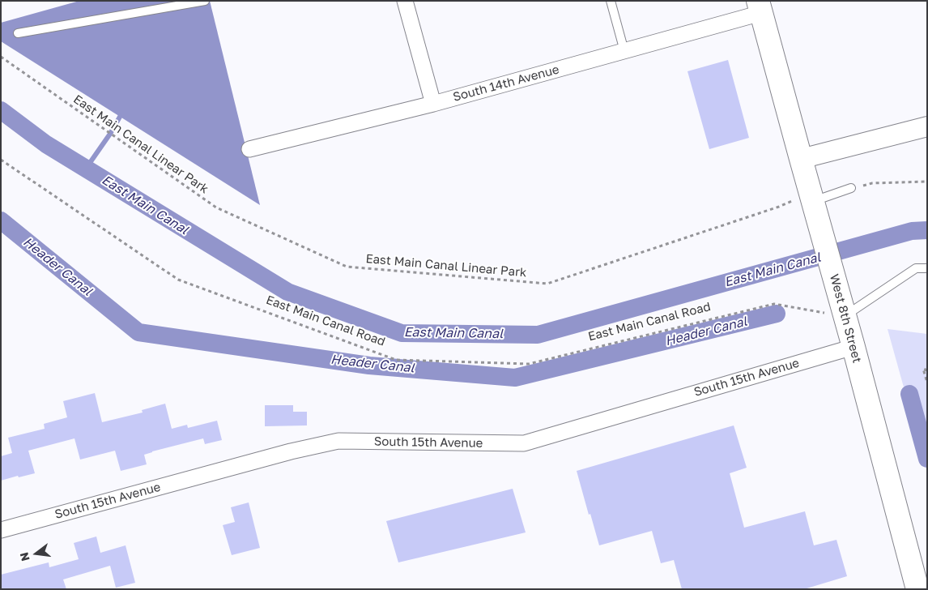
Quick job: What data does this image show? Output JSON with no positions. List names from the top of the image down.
{
  "streets": {
    "main road": ["West 8th Street"],
    "street": ["South 14th Avenue", "South 15th Avenue"],
    "path": ["East Main Canal Linear Park", "East Main Canal Road"]
  },
  "crossings": [
    ["South 14th Avenue", "West 8th Street"],
    ["East Main Canal Linear Park", "West 8th Street"],
    ["West 8th Street", "East Main Canal Road"],
    ["West 8th Street", "South 15th Avenue"]
  ],
  "water": ["East Main Canal", "Header Canal"],
  "north": "left"
}
